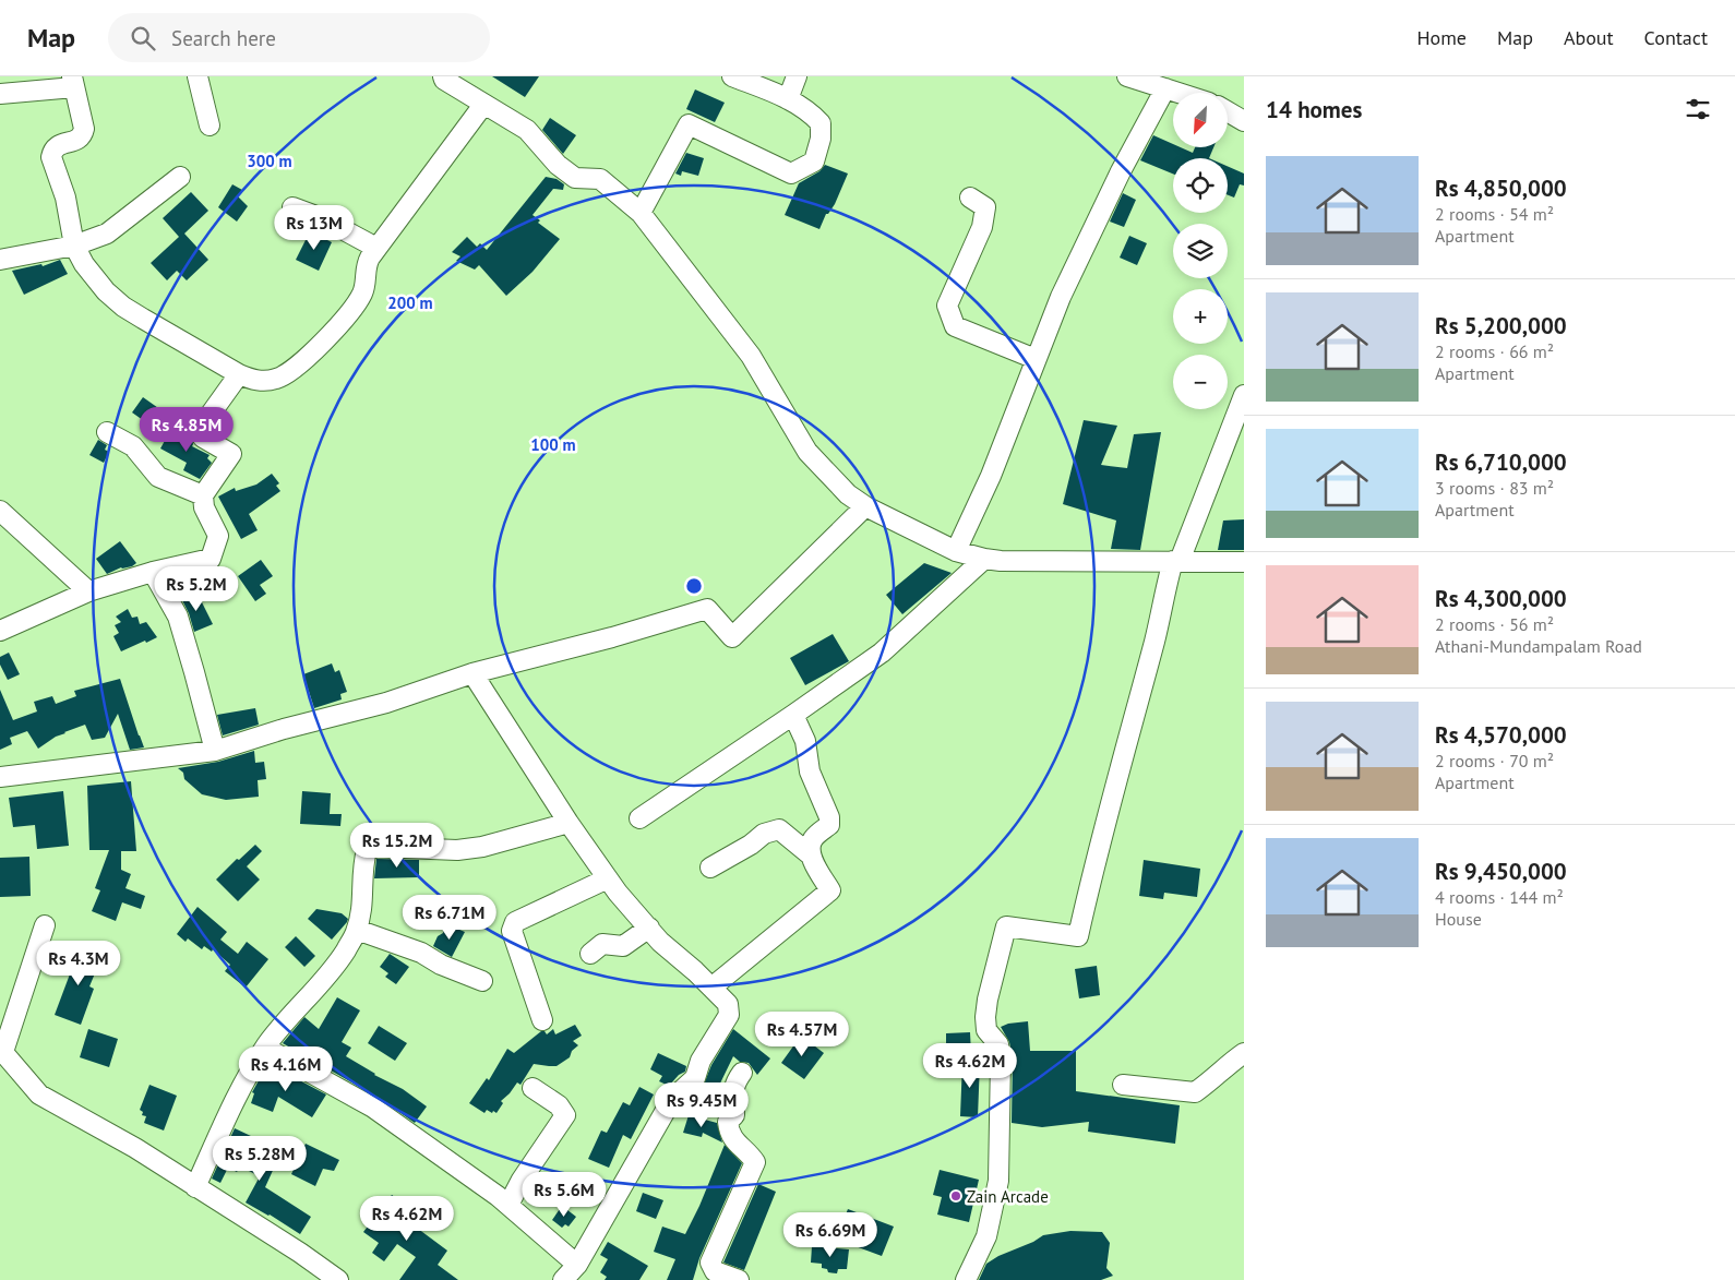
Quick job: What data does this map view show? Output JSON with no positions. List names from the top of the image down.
{
  "places": ["Zain Arcade"],
  "north": "bottom left",
  "page": {
    "header": "Map",
    "search": "Search here",
    "nav": [
      "Home",
      "Map",
      "About",
      "Contact"
    ],
    "heading": "14 homes",
    "map_buttons": ["+", "−"],
    "list": [
      {
        "name": "Rs 4,850,000",
        "note": "2 rooms · 54 m² · Apartment"
      },
      {
        "name": "Rs 5,200,000",
        "note": "2 rooms · 66 m² · Apartment"
      },
      {
        "name": "Rs 6,710,000",
        "note": "3 rooms · 83 m² · Apartment"
      },
      {
        "name": "Rs 4,300,000",
        "note": "2 rooms · 56 m² · Athani-Mundampalam Road"
      },
      {
        "name": "Rs 4,570,000",
        "note": "2 rooms · 70 m² · Apartment"
      },
      {
        "name": "Rs 9,450,000",
        "note": "4 rooms · 144 m² · House"
      }
    ],
    "price": [
      "Rs 13M",
      "Rs 4.85M",
      "Rs 5.2M",
      "Rs 15.2M",
      "Rs 6.71M",
      "Rs 4.3M",
      "Rs 4.57M",
      "Rs 4.62M",
      "Rs 4.16M",
      "Rs 9.45M",
      "Rs 5.28M",
      "Rs 5.6M",
      "Rs 4.62M",
      "Rs 6.69M"
    ]
  },
  "rings": ["300 m", "200 m", "100 m"]
}
